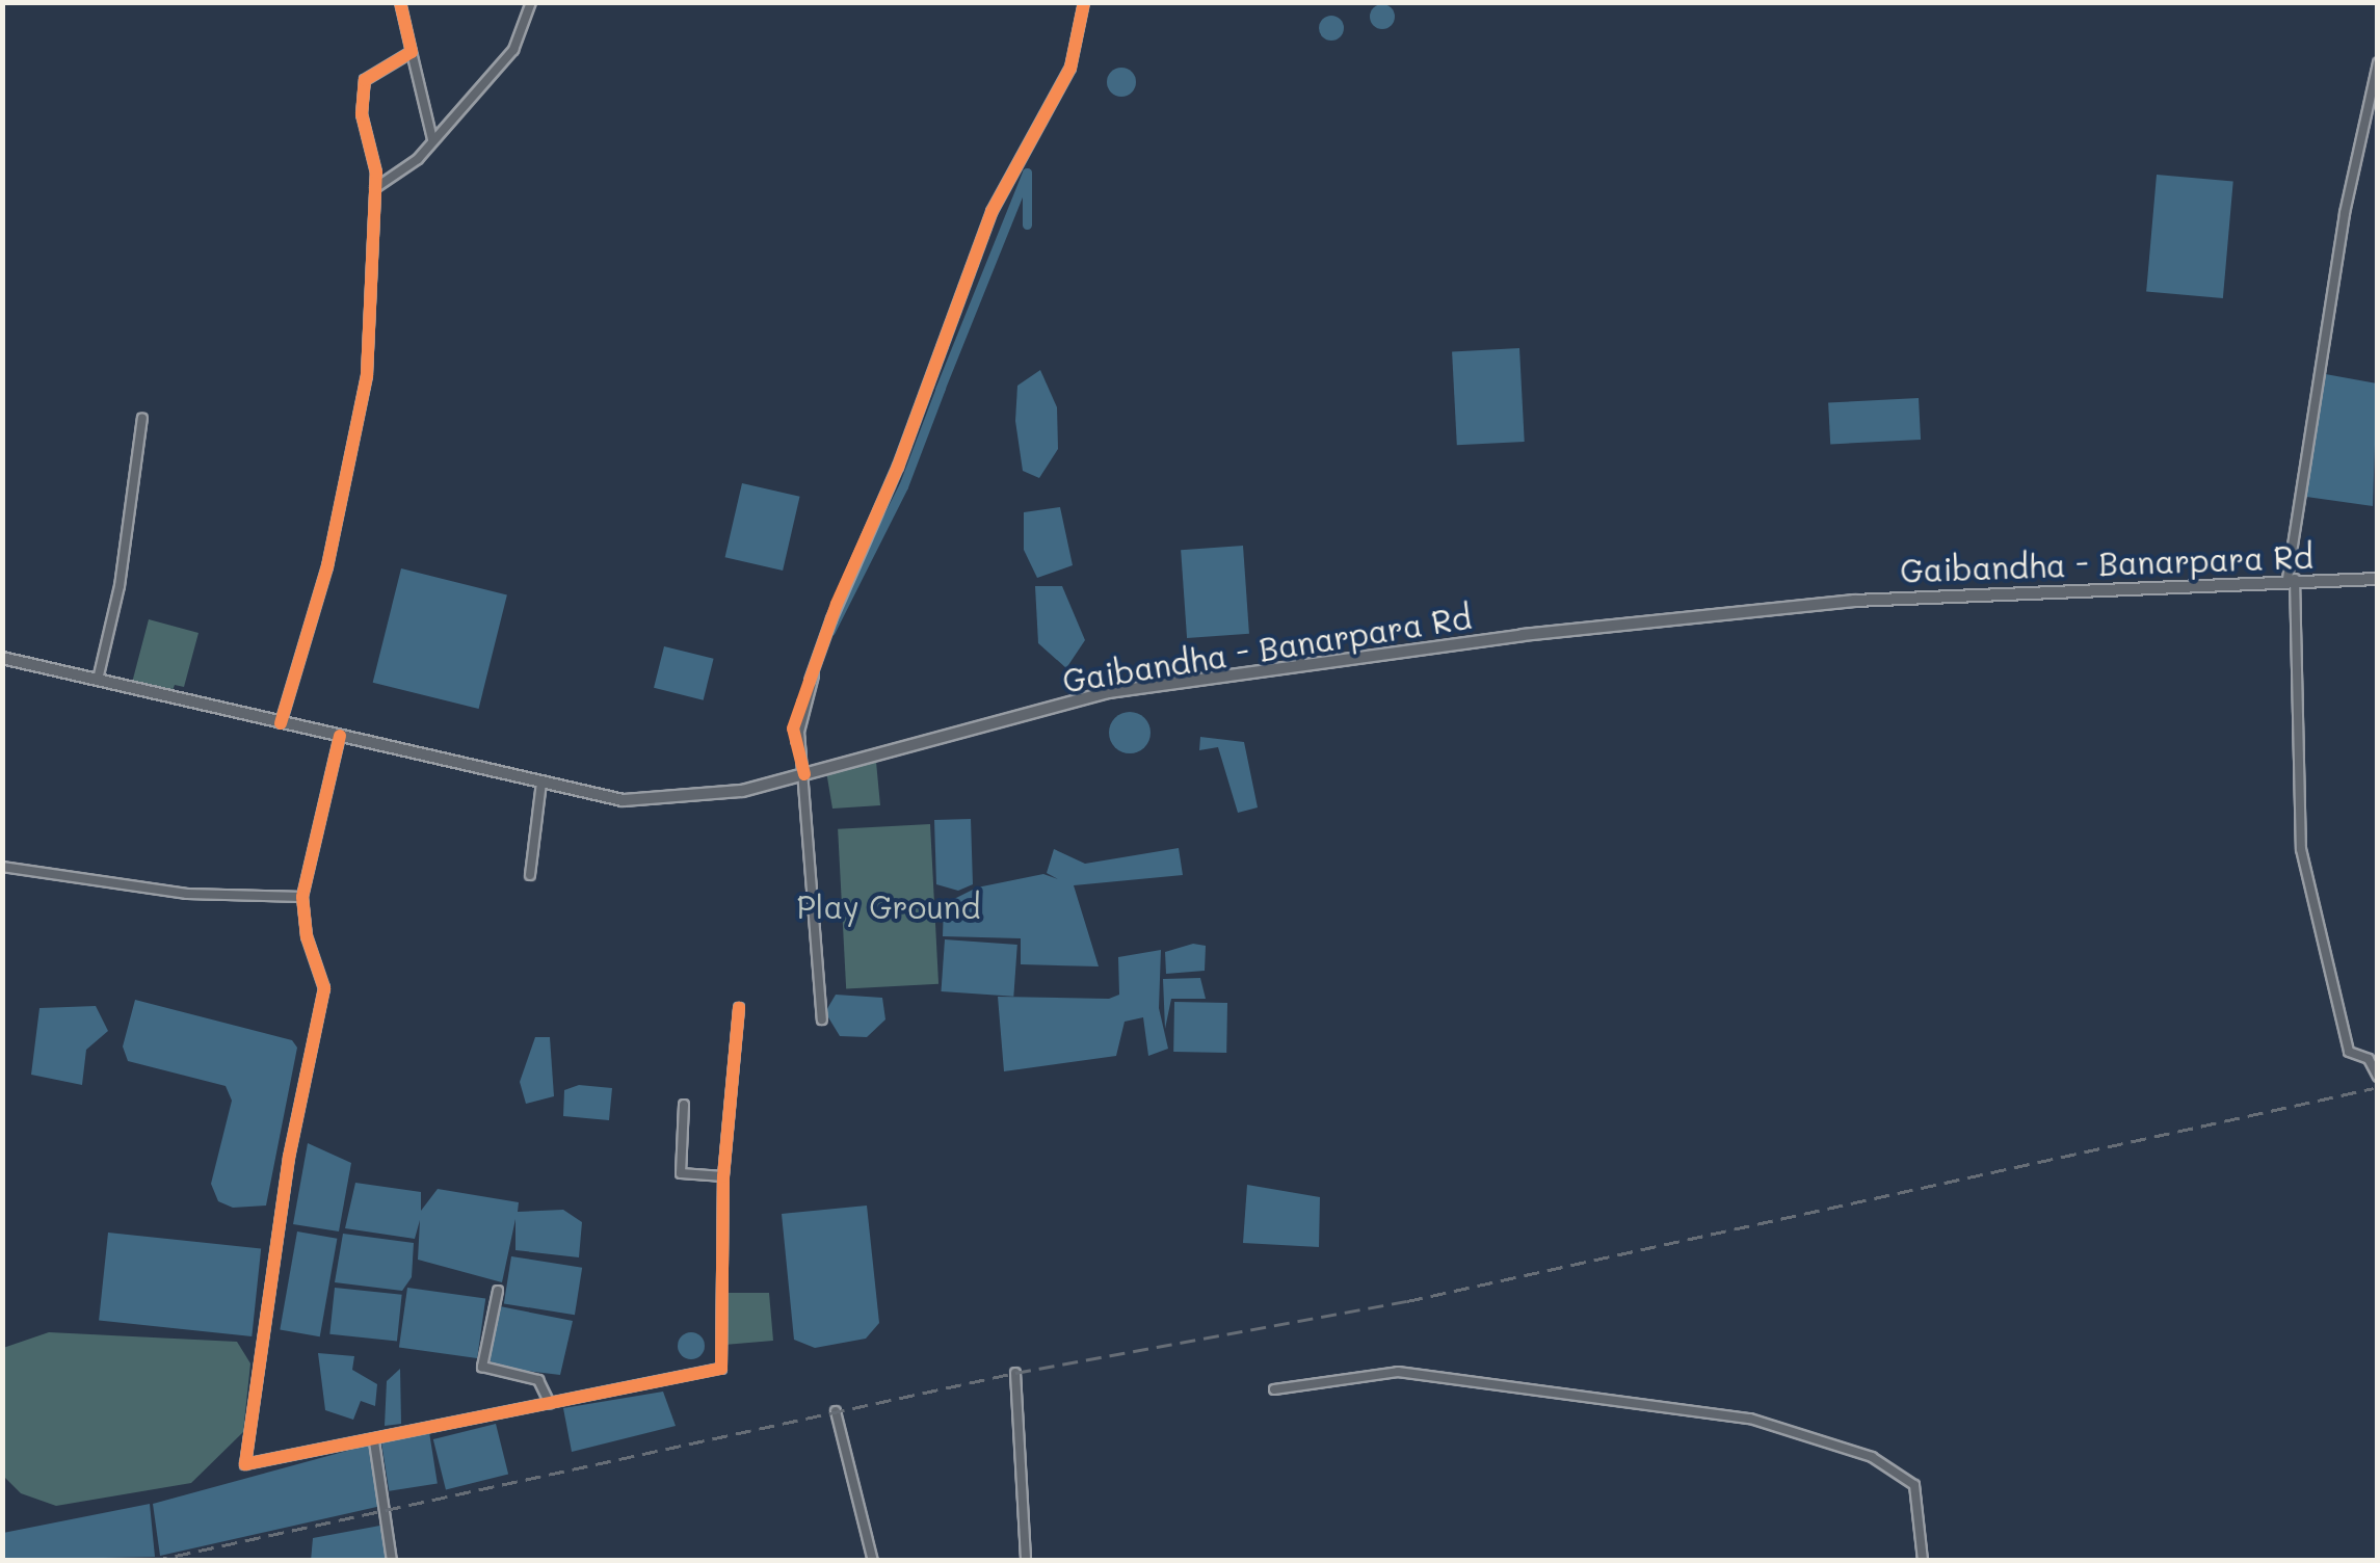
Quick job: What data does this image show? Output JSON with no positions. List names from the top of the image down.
{
  "streets": {
    "main road": ["Gaibandha - Banarpara Rd"]
  },
  "parks": ["Play Ground"]
}
